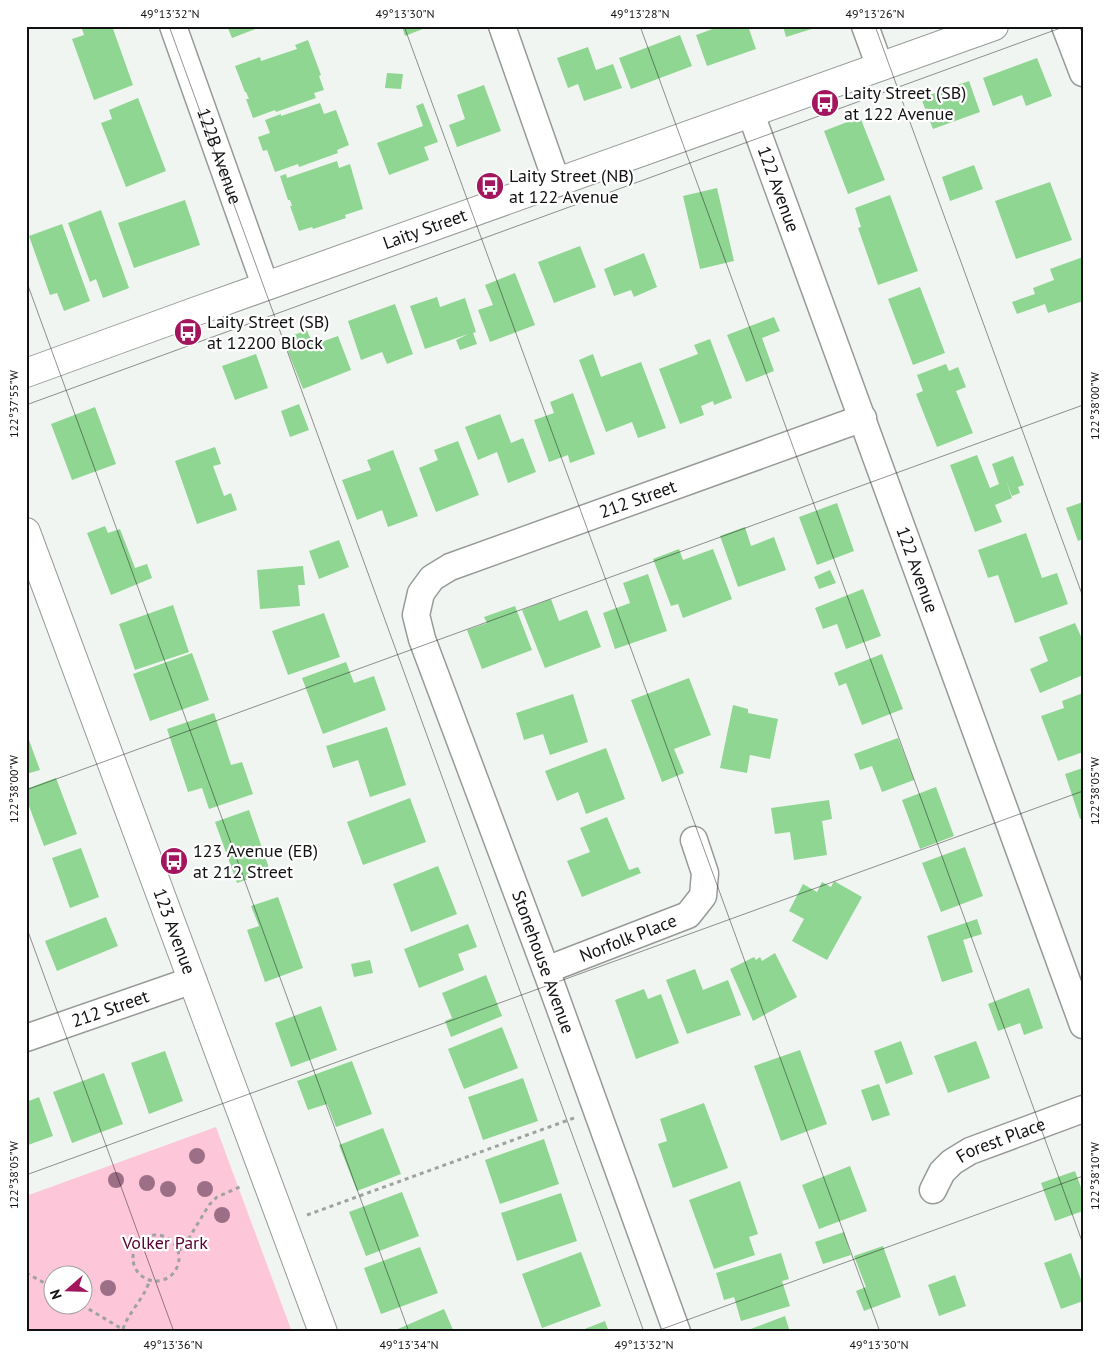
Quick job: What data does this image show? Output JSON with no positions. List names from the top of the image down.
{
  "streets": {
    "street": [
      "122B Avenue",
      "122 Avenue",
      "Laity Street",
      "212 Street",
      "123 Avenue",
      "Norfolk Place",
      "Stonehouse Avenue",
      "Forest Place"
    ]
  },
  "crossings": [
    ["122B Avenue", "Laity Street"],
    ["122 Avenue", "Laity Street"],
    ["122 Avenue", "212 Street"],
    ["212 Street", "123 Avenue"],
    ["212 Street", "Stonehouse Avenue"],
    ["Norfolk Place", "Stonehouse Avenue"]
  ],
  "parks": ["Volker Park"],
  "places": {
    "bus stop": [
      "Laity Street (SB) at 122 Avenue",
      "Laity Street (NB) at 122 Avenue",
      "Laity Street (SB) at 12200 Block",
      "123 Avenue (EB) at 212 Street"
    ]
  },
  "north": "left",
  "coordinates": [
    "49°13'32\"N",
    "49°13'30\"N",
    "49°13'28\"N",
    "49°13'26\"N",
    "122°37'55\"W",
    "122°38'00\"W",
    "122°38'05\"W",
    "122°38'10\"W",
    "49°13'36\"N",
    "49°13'34\"N"
  ]
}
